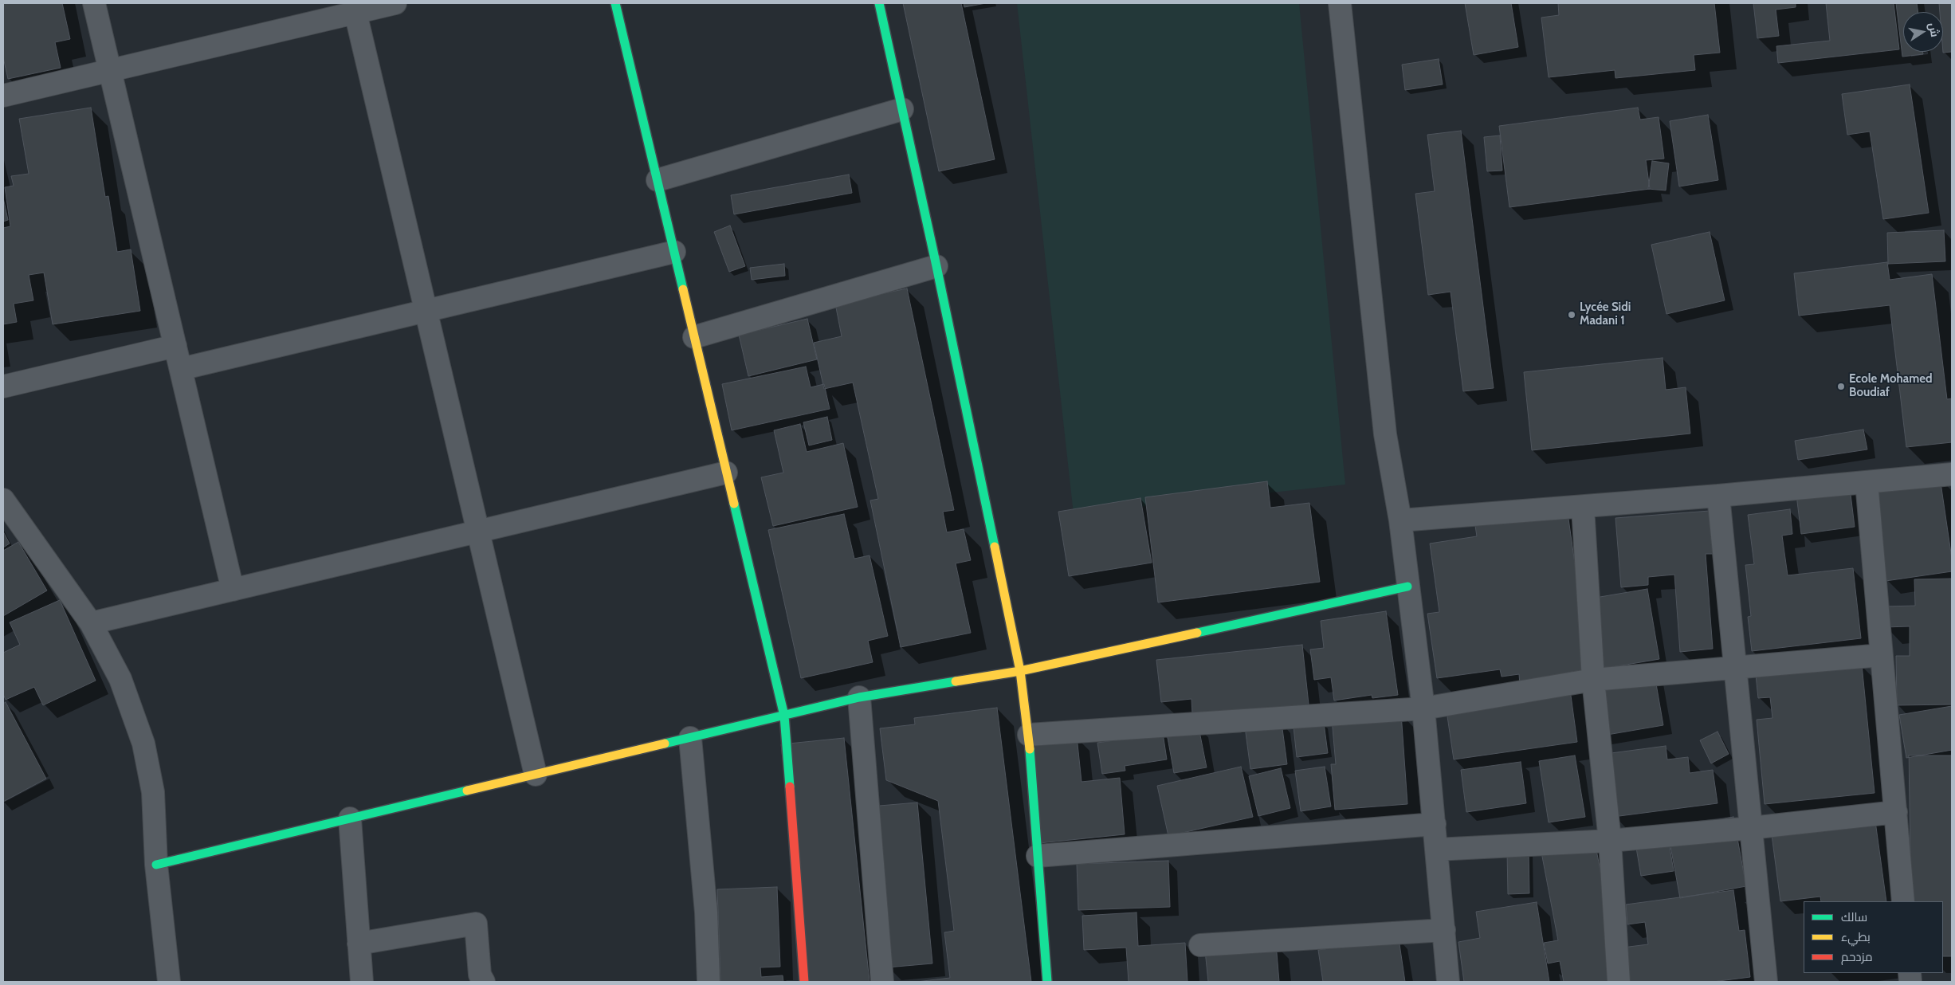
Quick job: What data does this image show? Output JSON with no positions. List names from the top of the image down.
{
  "places": ["Lycée Sidi Madani 1", "Ecole Mohamed Boudiaf"],
  "legend": ["سالك", "بطيء", "مزدحم"],
  "north": "right"
}
